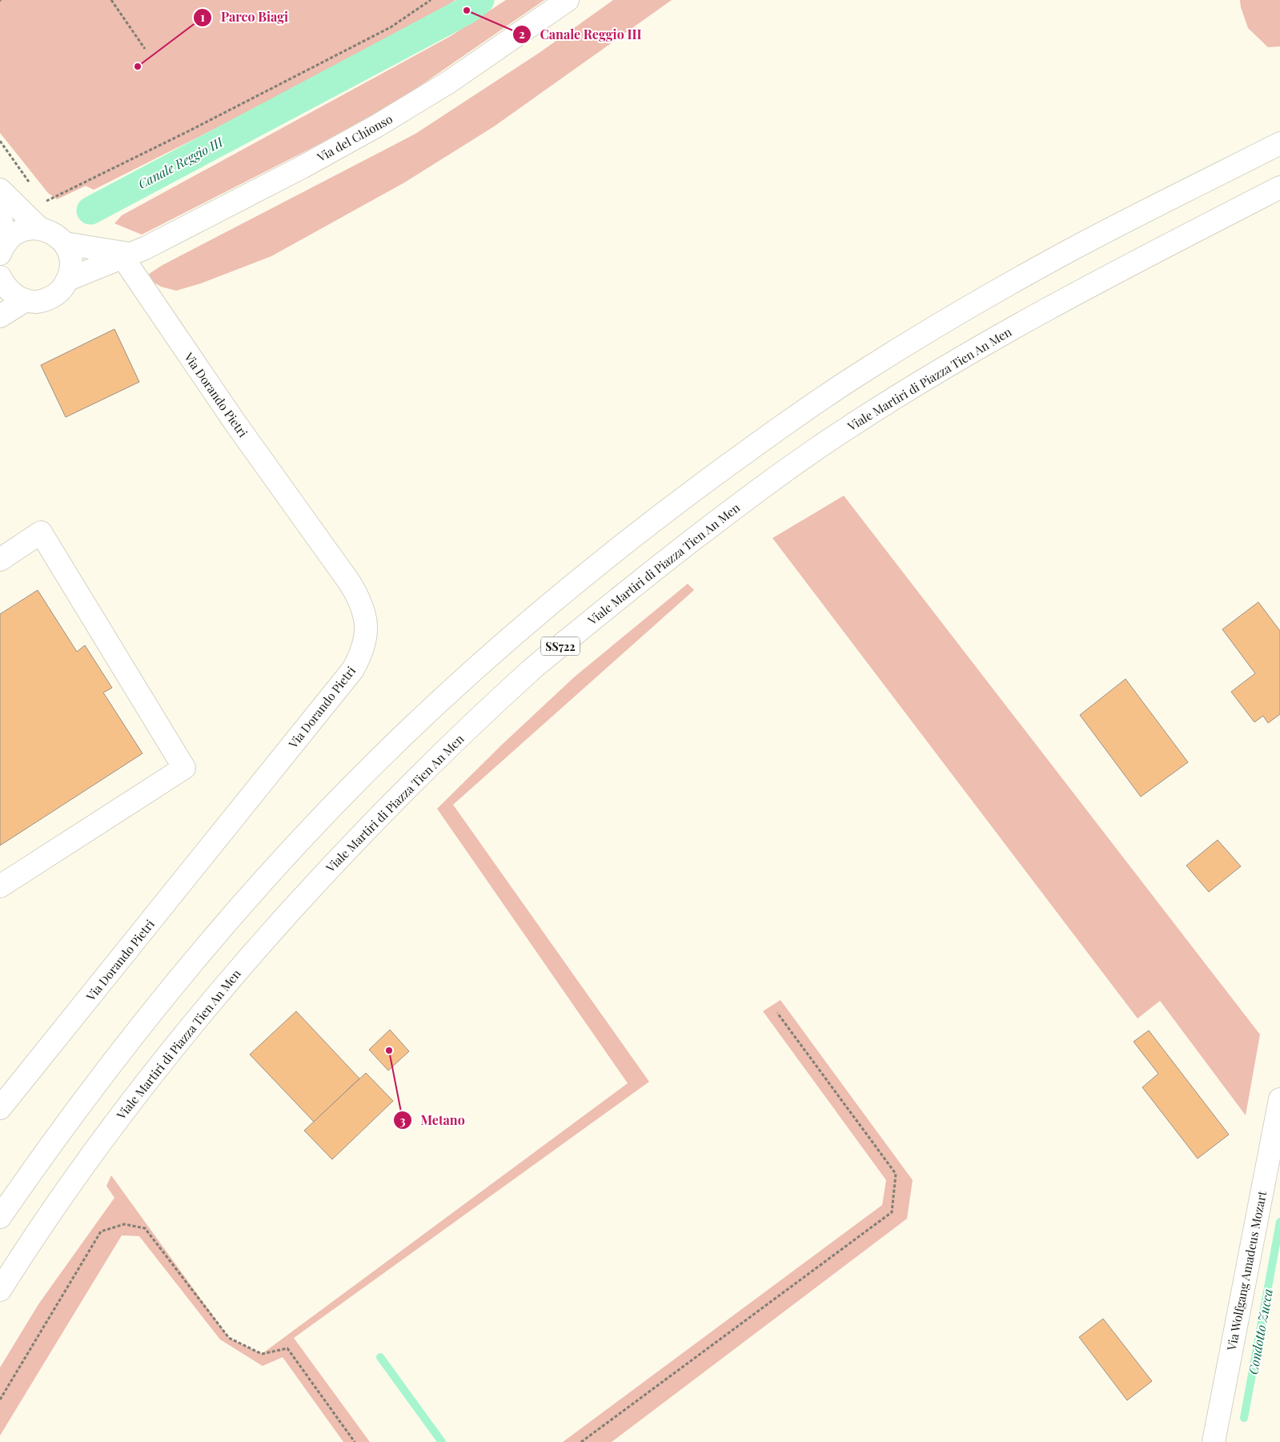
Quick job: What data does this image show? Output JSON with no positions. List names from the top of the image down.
{
  "streets": {
    "main road": [
      "Via del Chionso",
      "Viale Martiri di Piazza Tien An Men",
      "Via Dorando Pietri",
      "SS722",
      "Via Wolfgang Amadeus Mozart"
    ]
  },
  "crossings": [
    ["Via del Chionso", "Via Dorando Pietri"]
  ],
  "water": ["Canale Reggio III", "Condotto Zucca"],
  "places": ["Canale Reggio III", "Parco Biagi", "Metano"]
}
